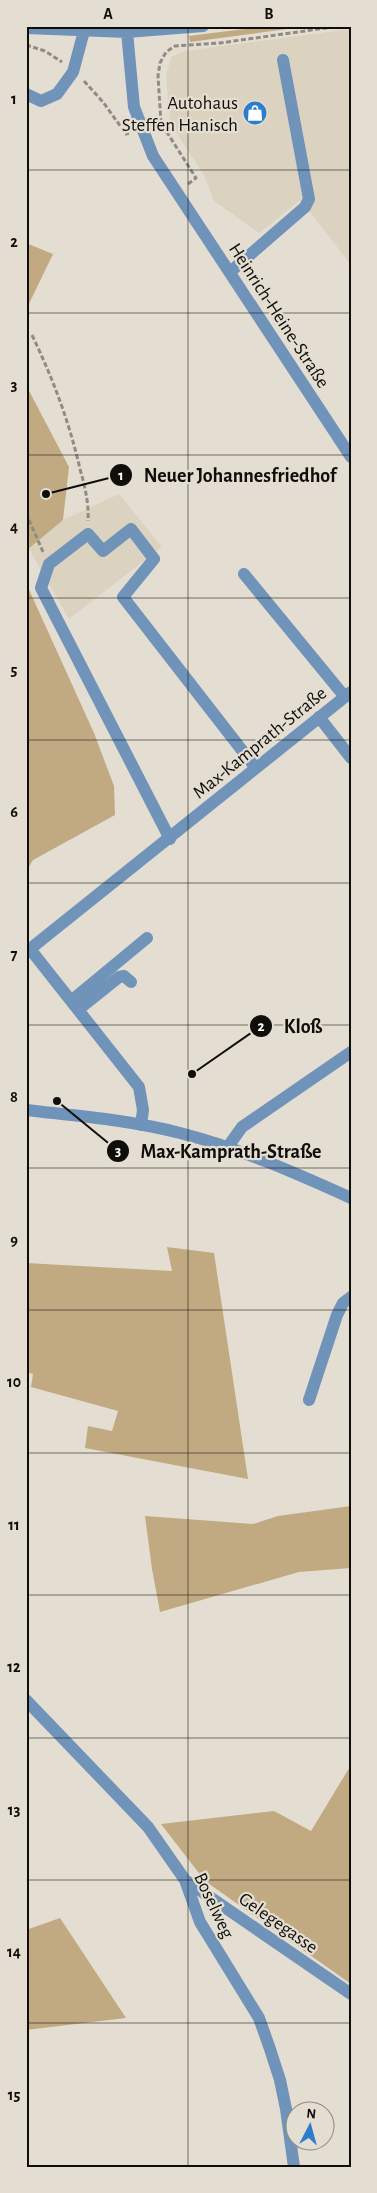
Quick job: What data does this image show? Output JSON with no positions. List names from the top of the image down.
{
  "streets": {
    "street": [
      "Heinrich-Heine-Straße",
      "Max-Kamprath-Straße",
      "Boselweg",
      "Gelegegasse"
    ]
  },
  "crossings": [
    ["Boselweg", "Gelegegasse"]
  ],
  "places": {
    "shop": ["Autohaus Steffen Hanisch"],
    "other": ["Neuer Johannesfriedhof", "Kloß", "Max-Kamprath-Straße"]
  },
  "north": "top",
  "grid": {
    "columns": ["A", "B"],
    "rows": [
      "1",
      "2",
      "3",
      "4",
      "5",
      "6",
      "7",
      "8",
      "9",
      "10",
      "11",
      "12",
      "13",
      "14",
      "15"
    ]
  }
}
